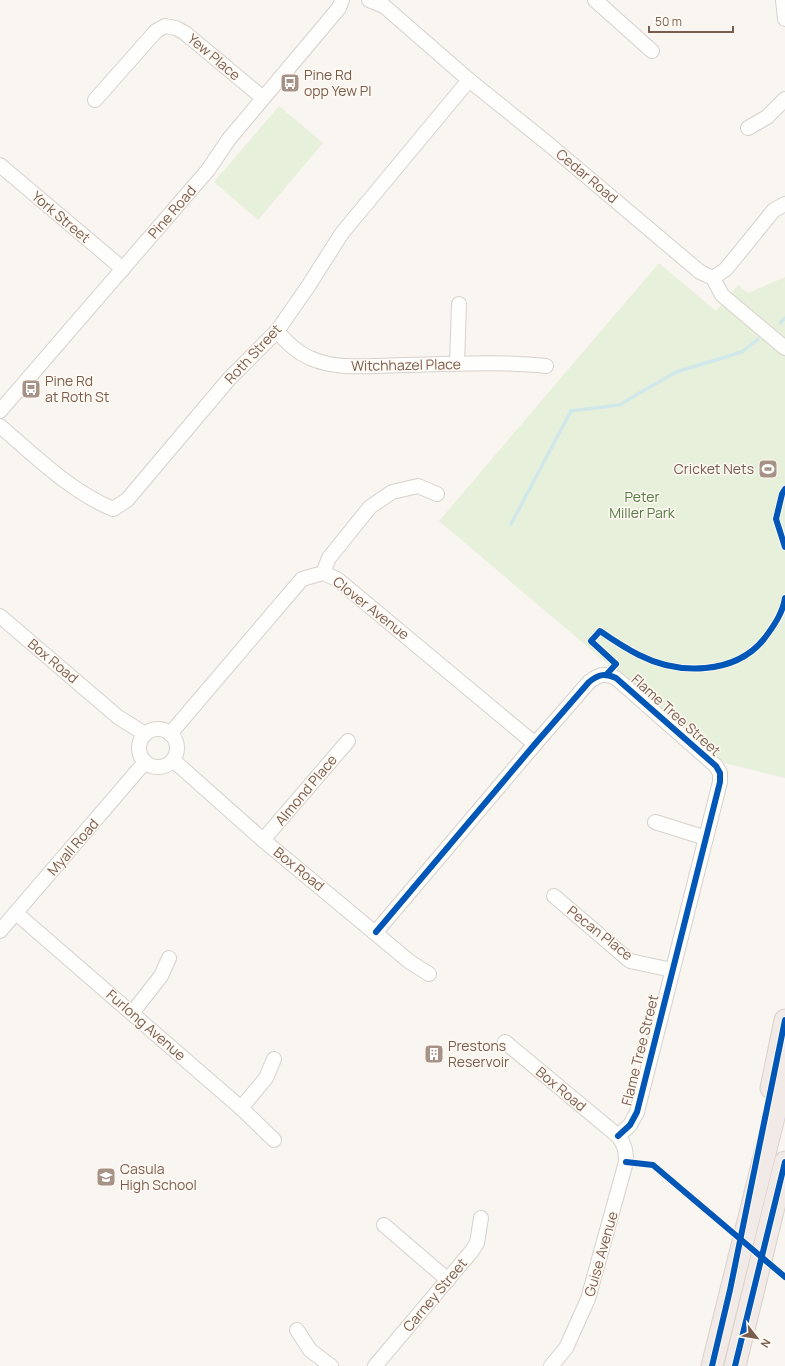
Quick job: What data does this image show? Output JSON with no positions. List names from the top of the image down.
{
  "streets": {
    "street": [
      "Yew Place",
      "Cedar Road",
      "Pine Road",
      "York Street",
      "Roth Street",
      "Witchhazel Place",
      "Clover Avenue",
      "Box Road",
      "Flame Tree Street",
      "Almond Place",
      "Myall Road",
      "Pecan Place",
      "Furlong Avenue",
      "Guise Avenue",
      "Carney Street"
    ]
  },
  "crossings": [
    ["Yew Place", "Pine Road"],
    ["Cedar Road", "Roth Street"],
    ["Pine Road", "York Street"],
    ["Roth Street", "Witchhazel Place"],
    ["Clover Avenue", "Box Road"],
    ["Clover Avenue", "Flame Tree Street"],
    ["Clover Avenue", "Myall Road"],
    ["Box Road", "Flame Tree Street"],
    ["Box Road", "Almond Place"],
    ["Box Road", "Myall Road"],
    ["Box Road", "Guise Avenue"],
    ["Flame Tree Street", "Pecan Place"],
    ["Flame Tree Street", "Guise Avenue"],
    ["Myall Road", "Furlong Avenue"]
  ],
  "parks": ["Peter Miller Park"],
  "places": {
    "bus stop": ["Pine Rd opp Yew Pl", "Pine Rd at Roth St"],
    "sports": ["Cricket Nets"],
    "building": ["Prestons Reservoir"],
    "school or university": ["Casula High School"]
  },
  "scale_bar": "50 m",
  "north": "bottom right"
}
